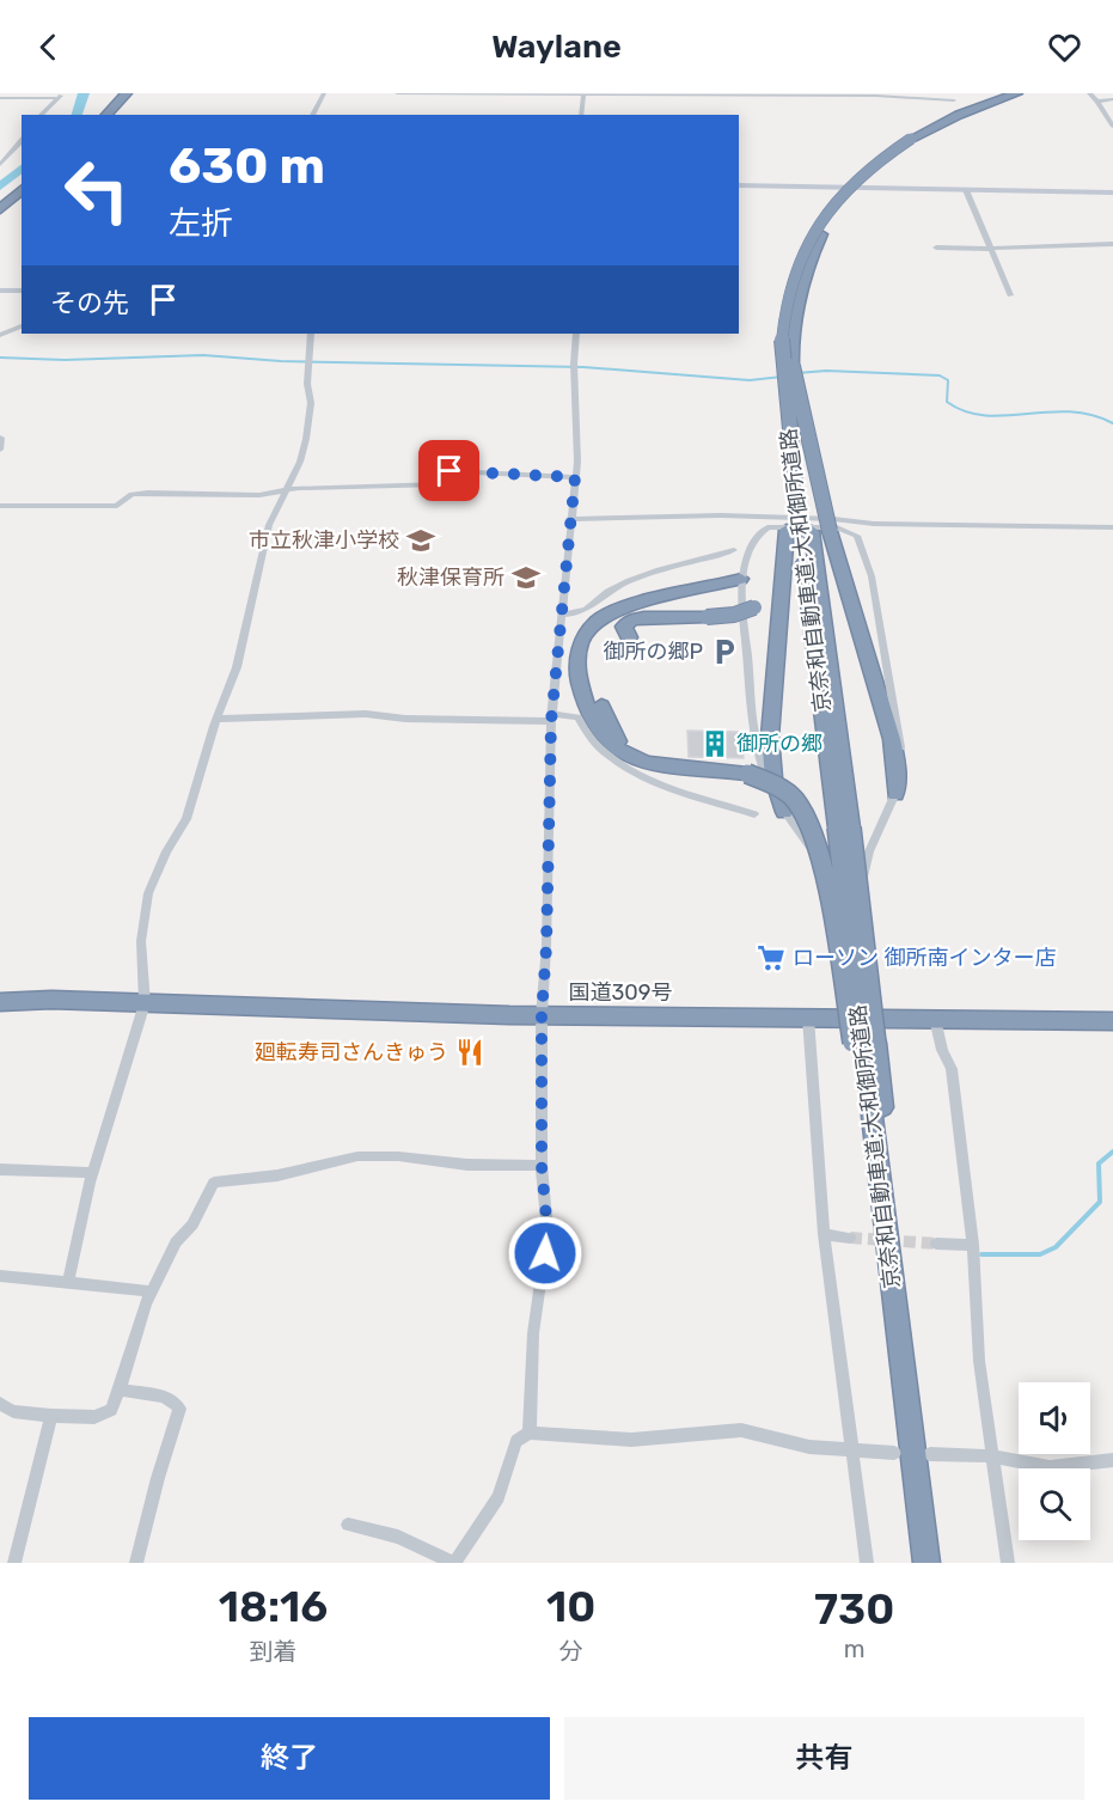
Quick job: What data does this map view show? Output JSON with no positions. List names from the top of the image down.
{
  "streets": {
    "highway": ["京奈和自動車道;大和御所道路", "国道309号"]
  },
  "places": {
    "school or university": ["市立秋津小学校", "秋津保育所"],
    "parking": ["御所の郷P"],
    "building": ["御所の郷"],
    "supermarket": ["ローソン 御所南インター店"],
    "restaurant": ["廻転寿司さんきゅう"]
  },
  "page": {
    "header": "Waylane",
    "turn": ["630 m", "左折"],
    "then": "その先",
    "eta": [
      "18:16",
      "到着",
      "10",
      "分",
      "730",
      "m"
    ],
    "buttons": ["終了", "共有"]
  }
}
